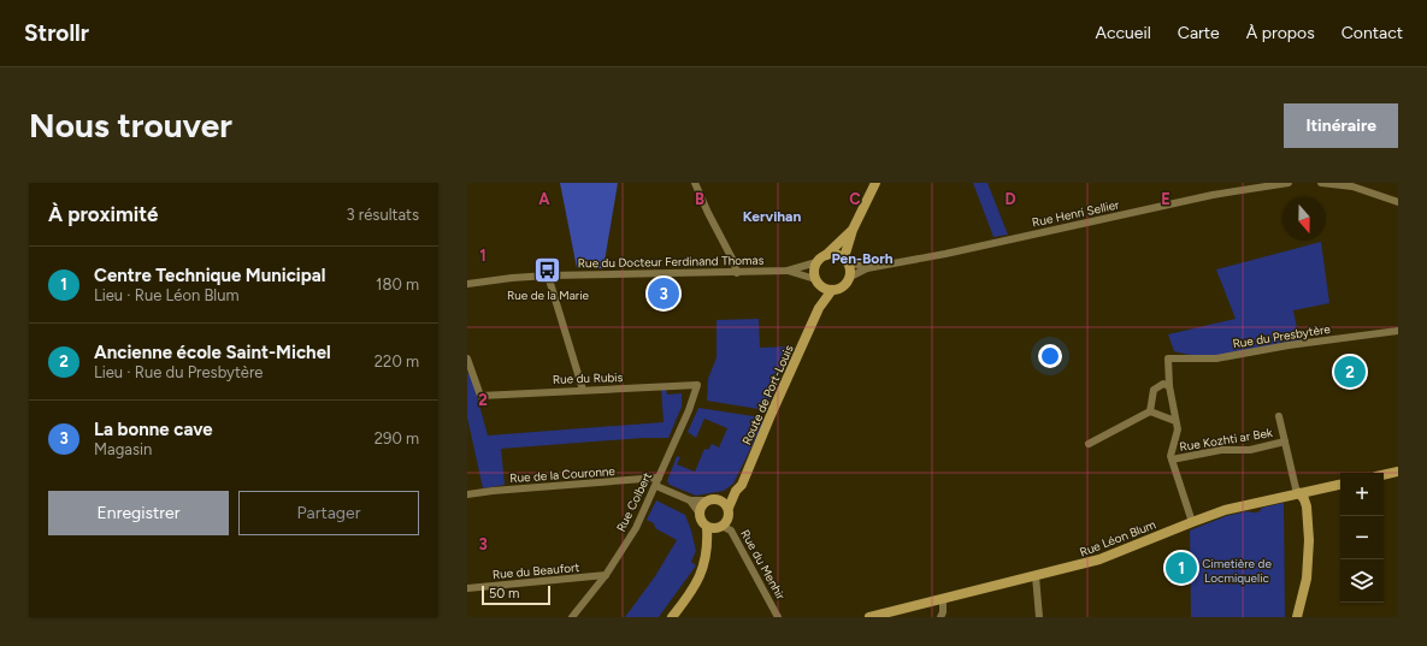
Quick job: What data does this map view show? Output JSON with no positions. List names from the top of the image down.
{
  "streets": {
    "main road": ["Route de Port-Louis", "Rue Léon Blum"],
    "street": [
      "Rue Henri Sellier",
      "Rue du Docteur Ferdinand Thomas",
      "Rue du Presbytère",
      "Rue du Rubis",
      "Rue Kozhti ar Bek",
      "Rue de la Couronne",
      "Rue Colbert",
      "Rue du Menhir",
      "Rue du Beaufort"
    ]
  },
  "crossings": [
    ["Rue Henri Sellier", "Rue du Docteur Ferdinand Thomas"],
    ["Rue du Rubis", "Rue Colbert"],
    ["Route de Port-Louis", "Rue du Menhir"],
    ["Rue Kozhti ar Bek", "Rue Léon Blum"],
    ["Rue de la Couronne", "Rue Colbert"],
    ["Rue Colbert", "Rue du Beaufort"]
  ],
  "districts": ["Kervihan", "Pen-Borh"],
  "parks": ["Cimetière de Locmiquelic"],
  "places": {
    "bus stop": ["Rue de la Marie"]
  },
  "scale_bar": "50 m",
  "north": "bottom",
  "page": {
    "header": "Strollr",
    "nav": [
      "Accueil",
      "Carte",
      "À propos",
      "Contact"
    ],
    "buttons": [
      "Itinéraire",
      ["Enregistrer", "Partager"]
    ],
    "title": "Nous trouver",
    "heading": ["À proximité", "3 résultats"],
    "list": [
      {
        "mark": "1",
        "name": "Centre Technique Municipal",
        "note": "Lieu · Rue Léon Blum",
        "value": "180 m"
      },
      {
        "mark": "2",
        "name": "Ancienne école Saint-Michel",
        "note": "Lieu · Rue du Presbytère",
        "value": "220 m"
      },
      {
        "mark": "3",
        "name": "La bonne cave",
        "note": "Magasin",
        "value": "290 m"
      }
    ],
    "pins": ["3", "2", "1"],
    "map_buttons": ["+", "−"],
    "scale": "50 m"
  },
  "grid": {
    "columns": [
      "A",
      "B",
      "C",
      "D",
      "E"
    ],
    "rows": ["1", "2", "3"]
  }
}
